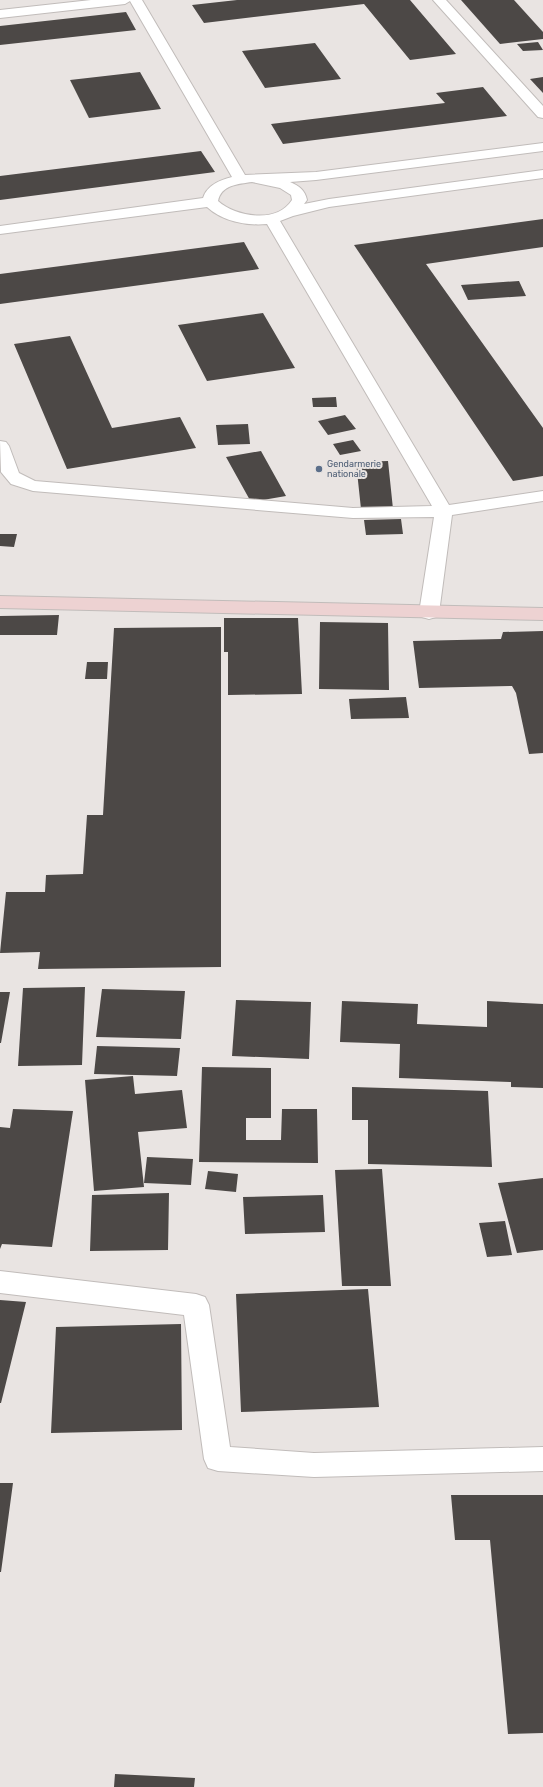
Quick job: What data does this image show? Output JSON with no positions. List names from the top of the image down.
{
  "places": ["Gendarmerie nationale"]
}
